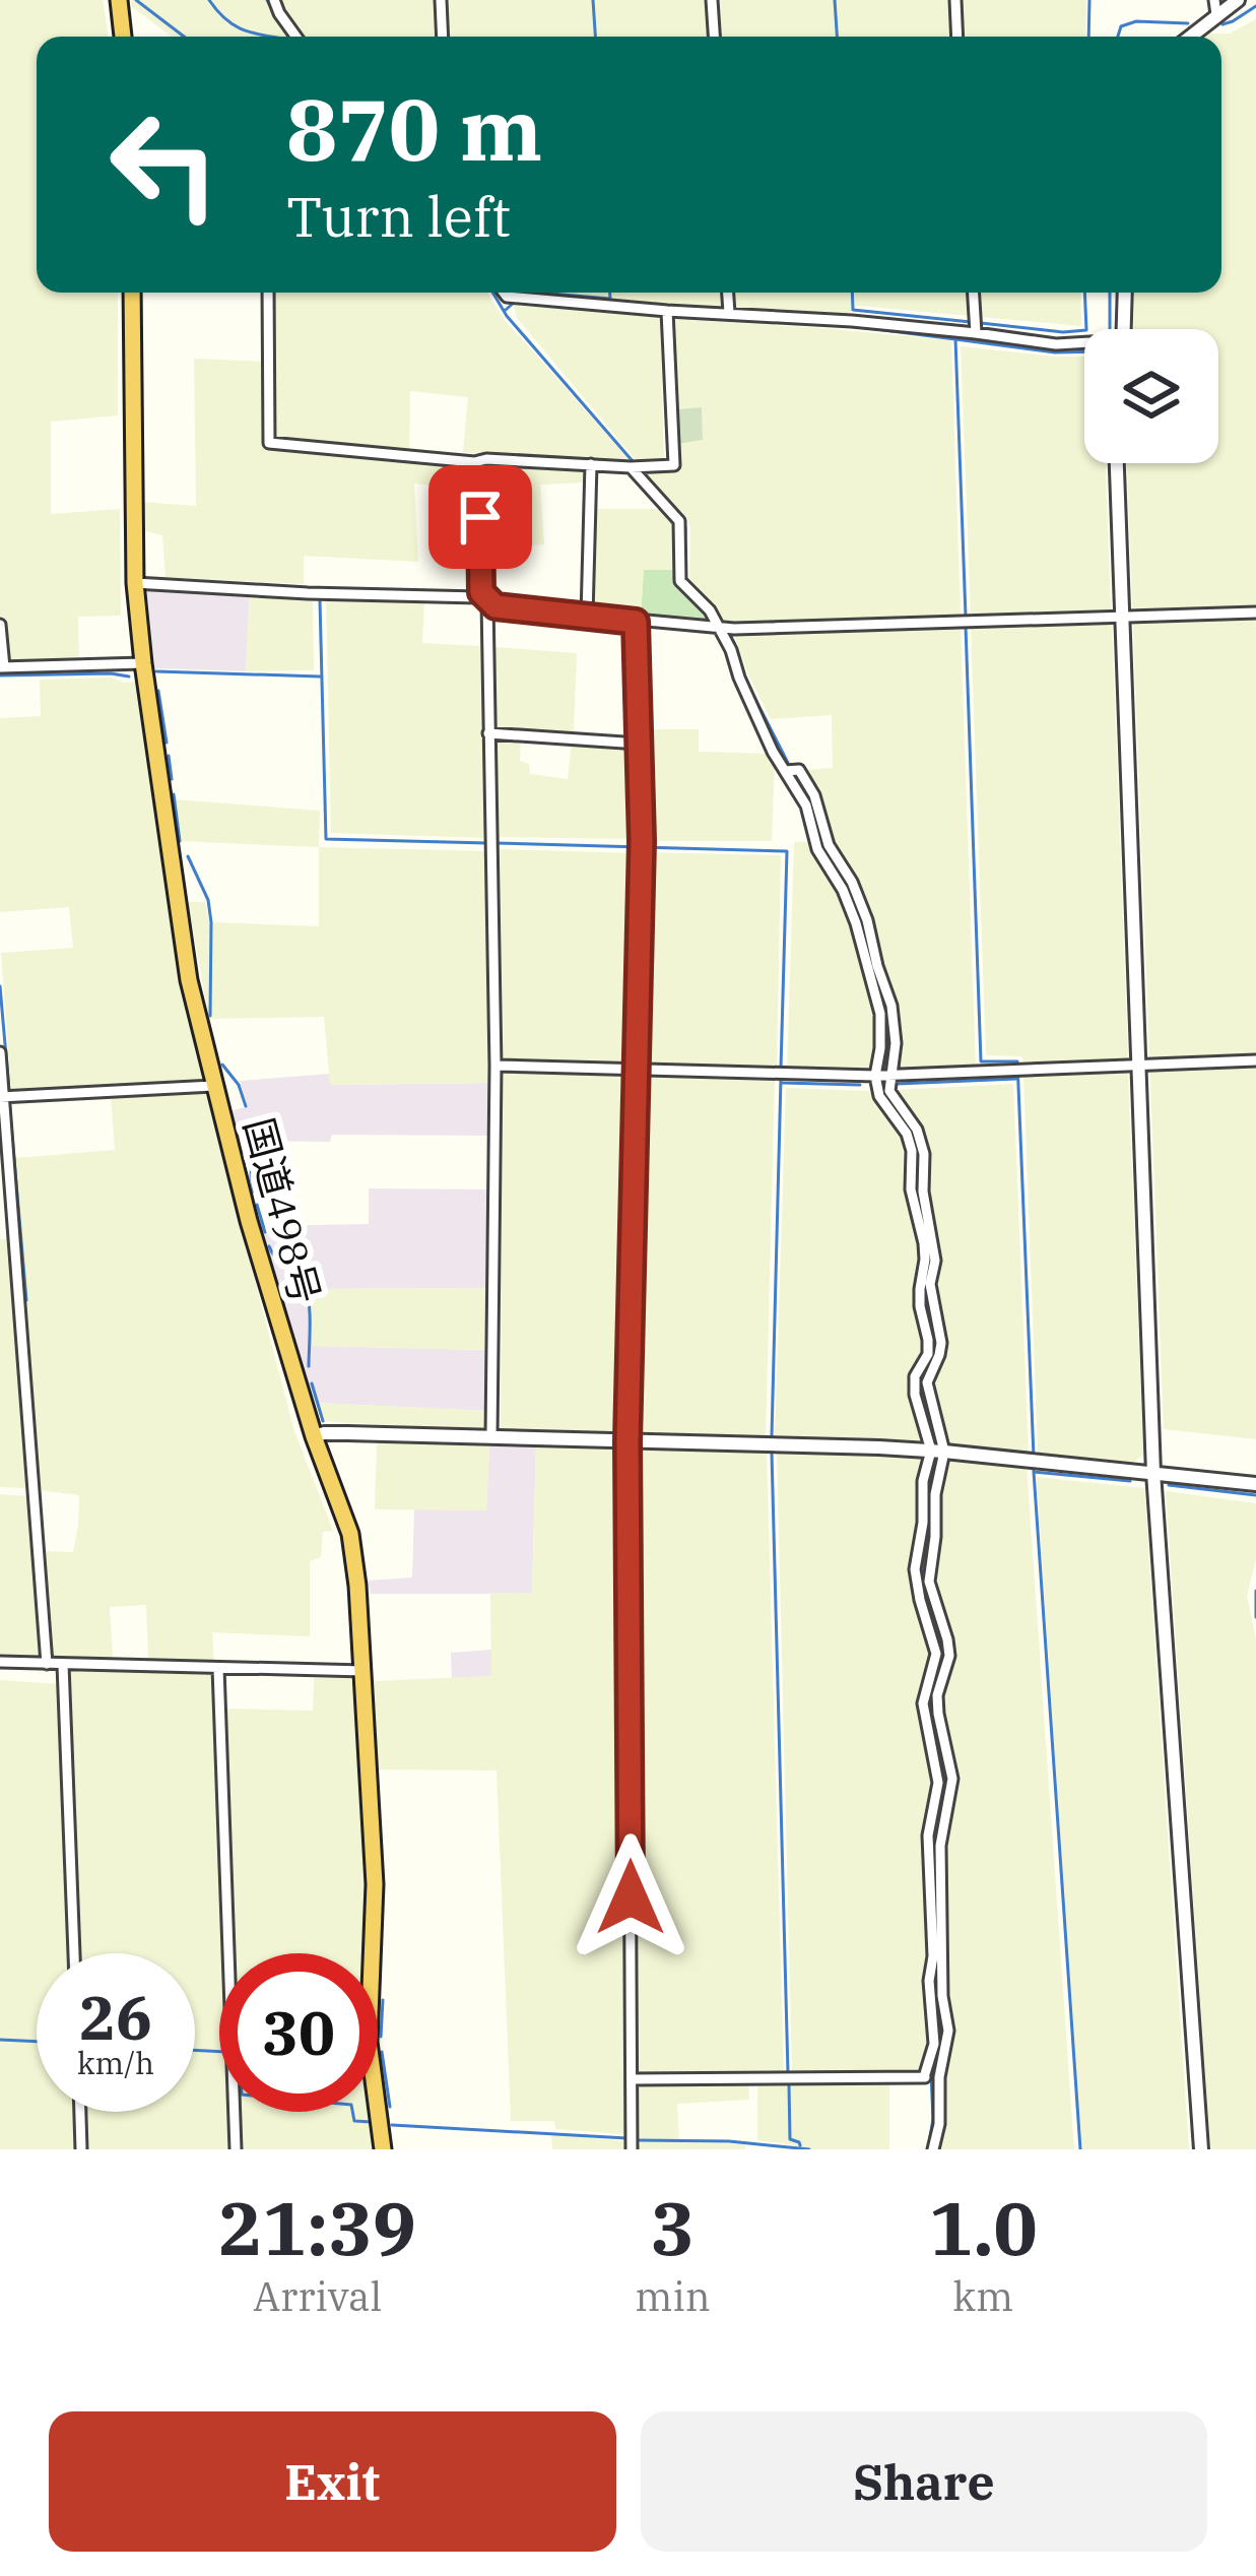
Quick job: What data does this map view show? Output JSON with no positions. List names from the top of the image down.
{
  "streets": {
    "highway": ["国道498号"]
  },
  "page": {
    "turn": ["870 m", "Turn left"],
    "speed": "26 km/h",
    "limit": "30",
    "eta": [
      "21:39",
      "Arrival",
      "3",
      "min",
      "1.0",
      "km"
    ],
    "buttons": ["Exit", "Share"]
  }
}
